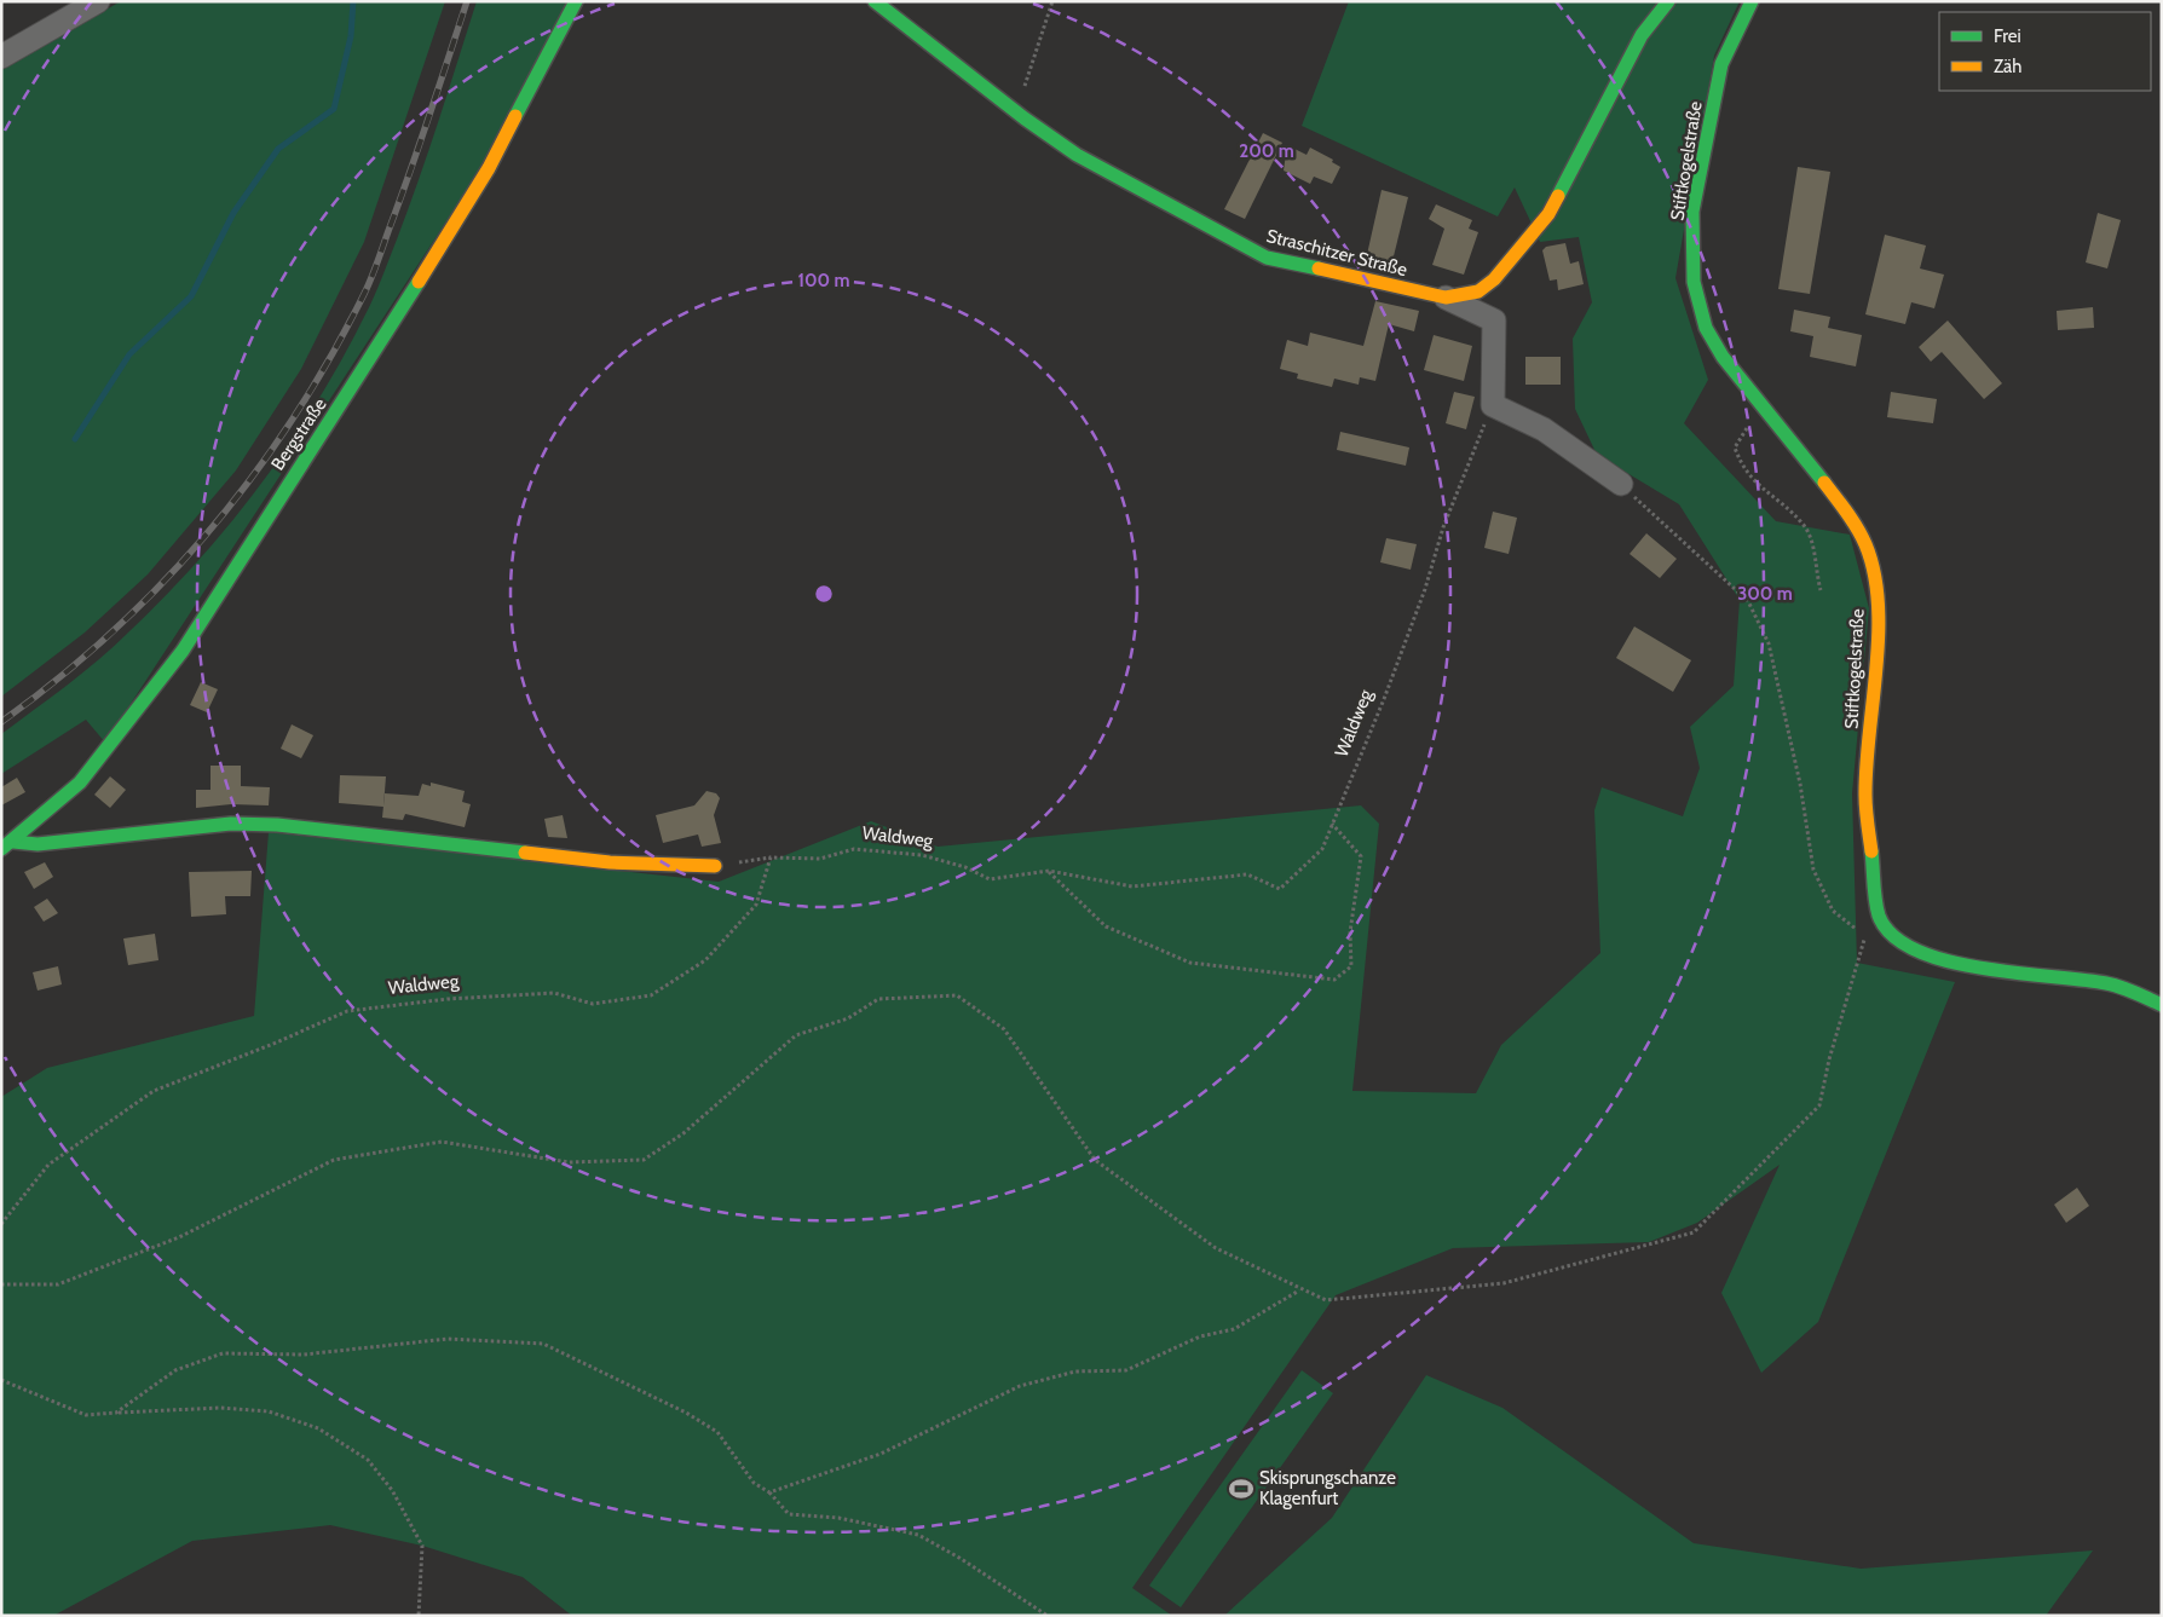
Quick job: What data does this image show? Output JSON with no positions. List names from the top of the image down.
{
  "streets": {
    "street": ["Stiftkogelstraße", "Straschitzer Straße", "Bergstraße"],
    "path": ["Waldweg"]
  },
  "places": {
    "sports": ["Skisprungschanze Klagenfurt"]
  },
  "legend": ["Frei", "Zäh"],
  "rings": ["200 m", "100 m", "300 m"]
}
